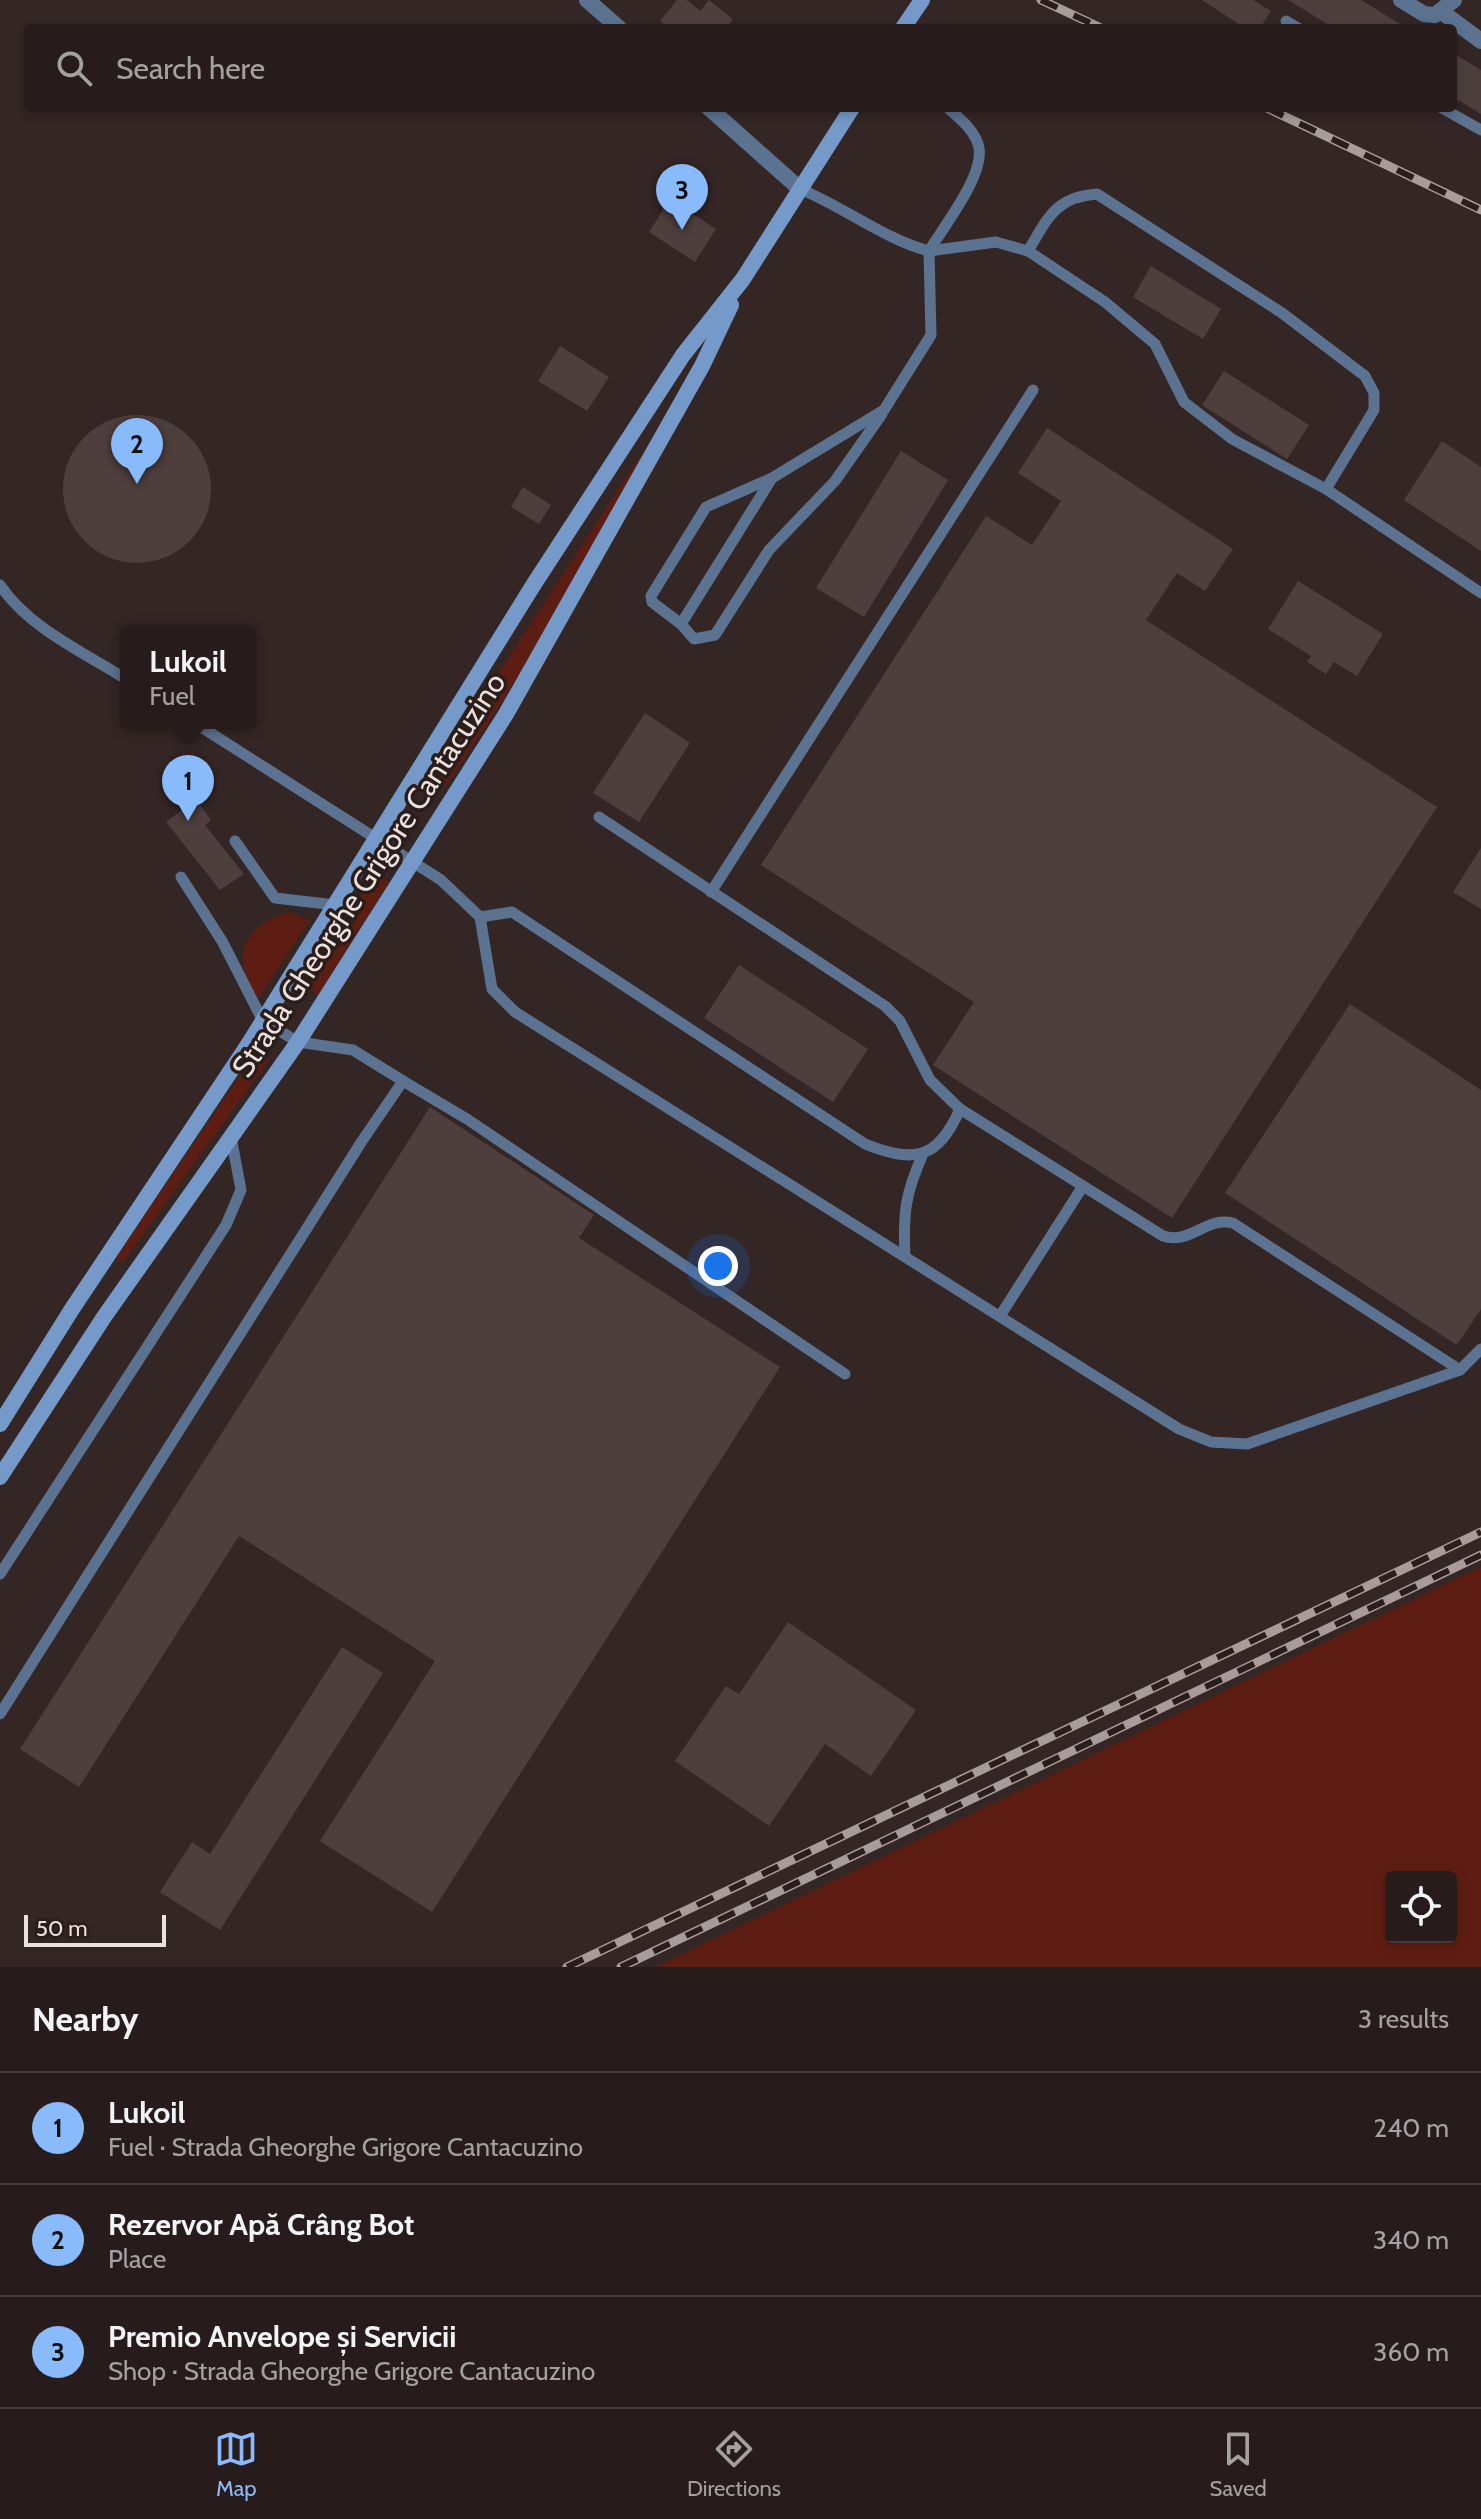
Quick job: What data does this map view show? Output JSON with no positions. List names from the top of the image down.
{
  "streets": {
    "main road": ["Strada Gheorghe Grigore Cantacuzino"]
  },
  "scale_bar": "50 m",
  "page": {
    "search": "Search here",
    "pins": ["3", "2", "1"],
    "popup": ["Lukoil", "Fuel"],
    "scale": "50 m",
    "heading": ["Nearby", "3 results"],
    "list": [
      {
        "mark": "1",
        "name": "Lukoil",
        "note": "Fuel · Strada Gheorghe Grigore Cantacuzino",
        "value": "240 m"
      },
      {
        "mark": "2",
        "name": "Rezervor Apă Crâng Bot",
        "note": "Place",
        "value": "340 m"
      },
      {
        "mark": "3",
        "name": "Premio Anvelope și Servicii",
        "note": "Shop · Strada Gheorghe Grigore Cantacuzino",
        "value": "360 m"
      }
    ],
    "nav": ["Map", "Directions", "Saved"]
  }
}
